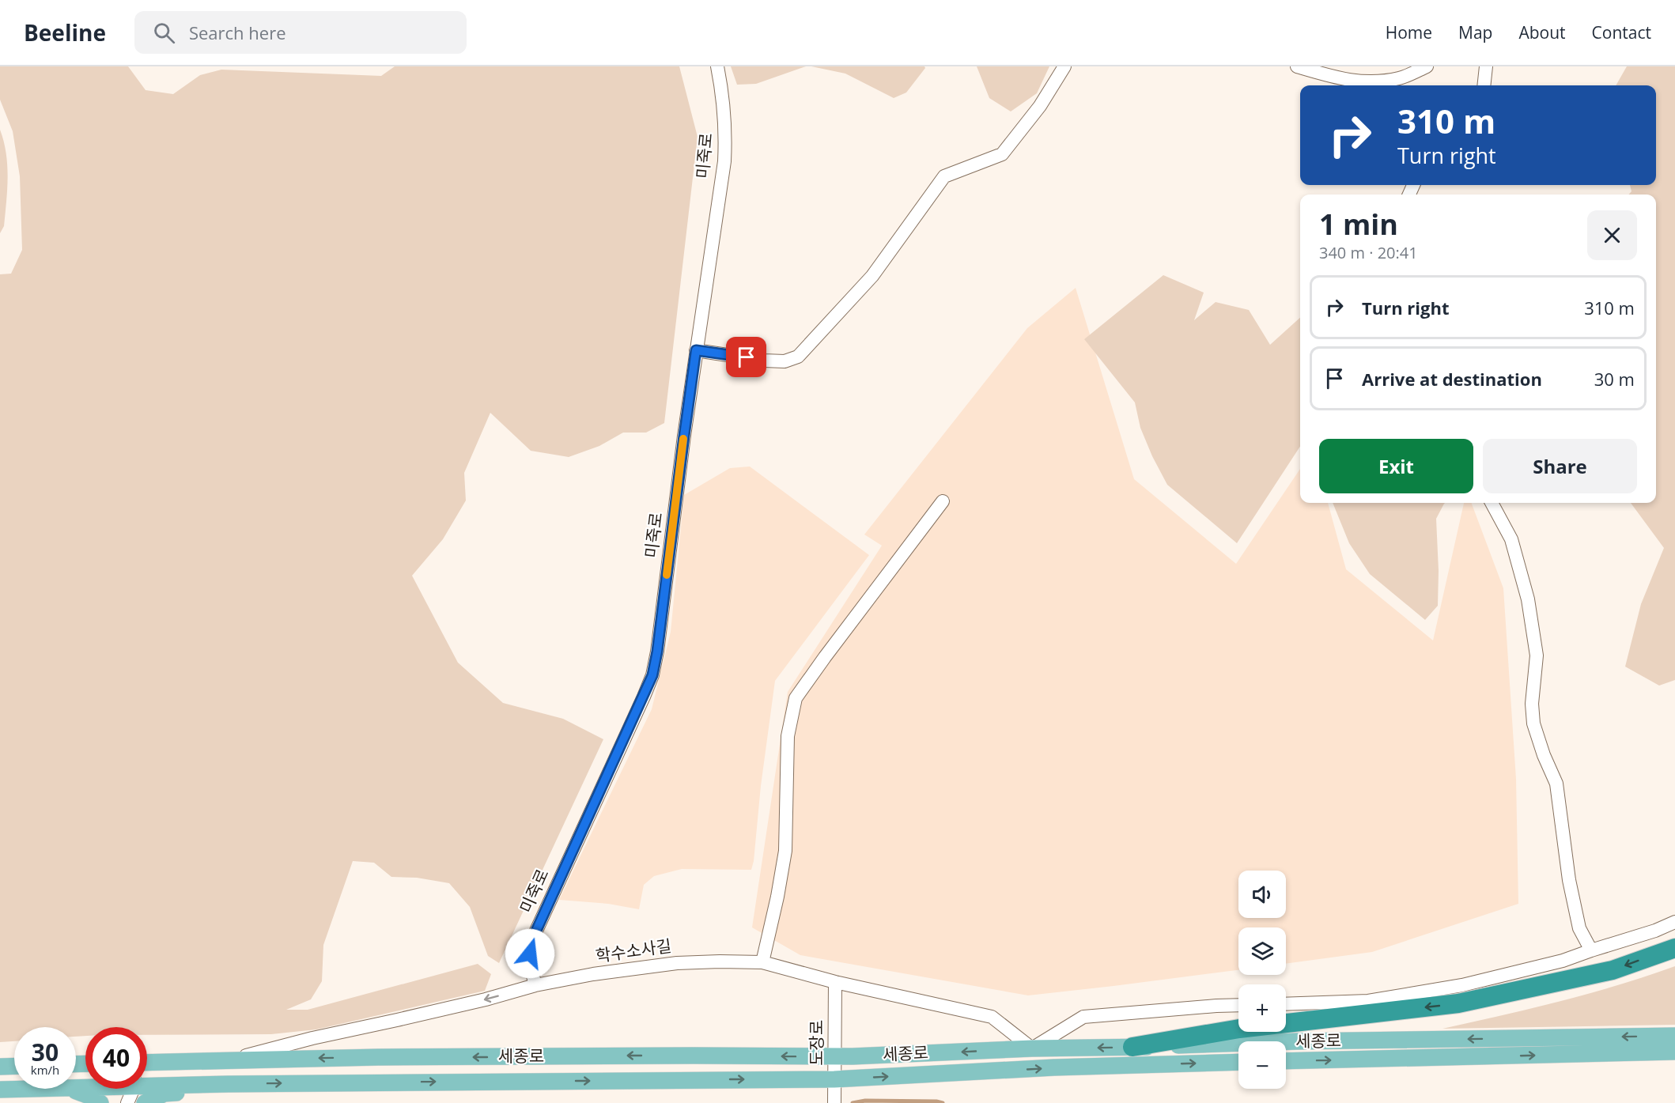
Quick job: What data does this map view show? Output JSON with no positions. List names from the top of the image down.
{
  "streets": {
    "main road": ["세종로"],
    "street": ["미죽로", "학수소사길", "도장로"]
  },
  "crossings": [
    ["미죽로", "학수소사길"],
    ["학수소사길", "세종로"],
    ["학수소사길", "도장로"],
    ["세종로", "도장로"]
  ],
  "one_way": ["학수소사길"],
  "page": {
    "header": "Beeline",
    "search": "Search here",
    "nav": [
      "Home",
      "Map",
      "About",
      "Contact"
    ],
    "turn": ["310 m", "Turn right"],
    "heading": ["1 min", "340 m · 20:41"],
    "list": [
      {
        "name": "Turn right",
        "value": "310 m"
      },
      {
        "name": "Arrive at destination",
        "value": "30 m"
      }
    ],
    "buttons": ["Exit", "Share"],
    "map_buttons": ["+", "−"],
    "speed": "30 km/h",
    "limit": "40"
  }
}
